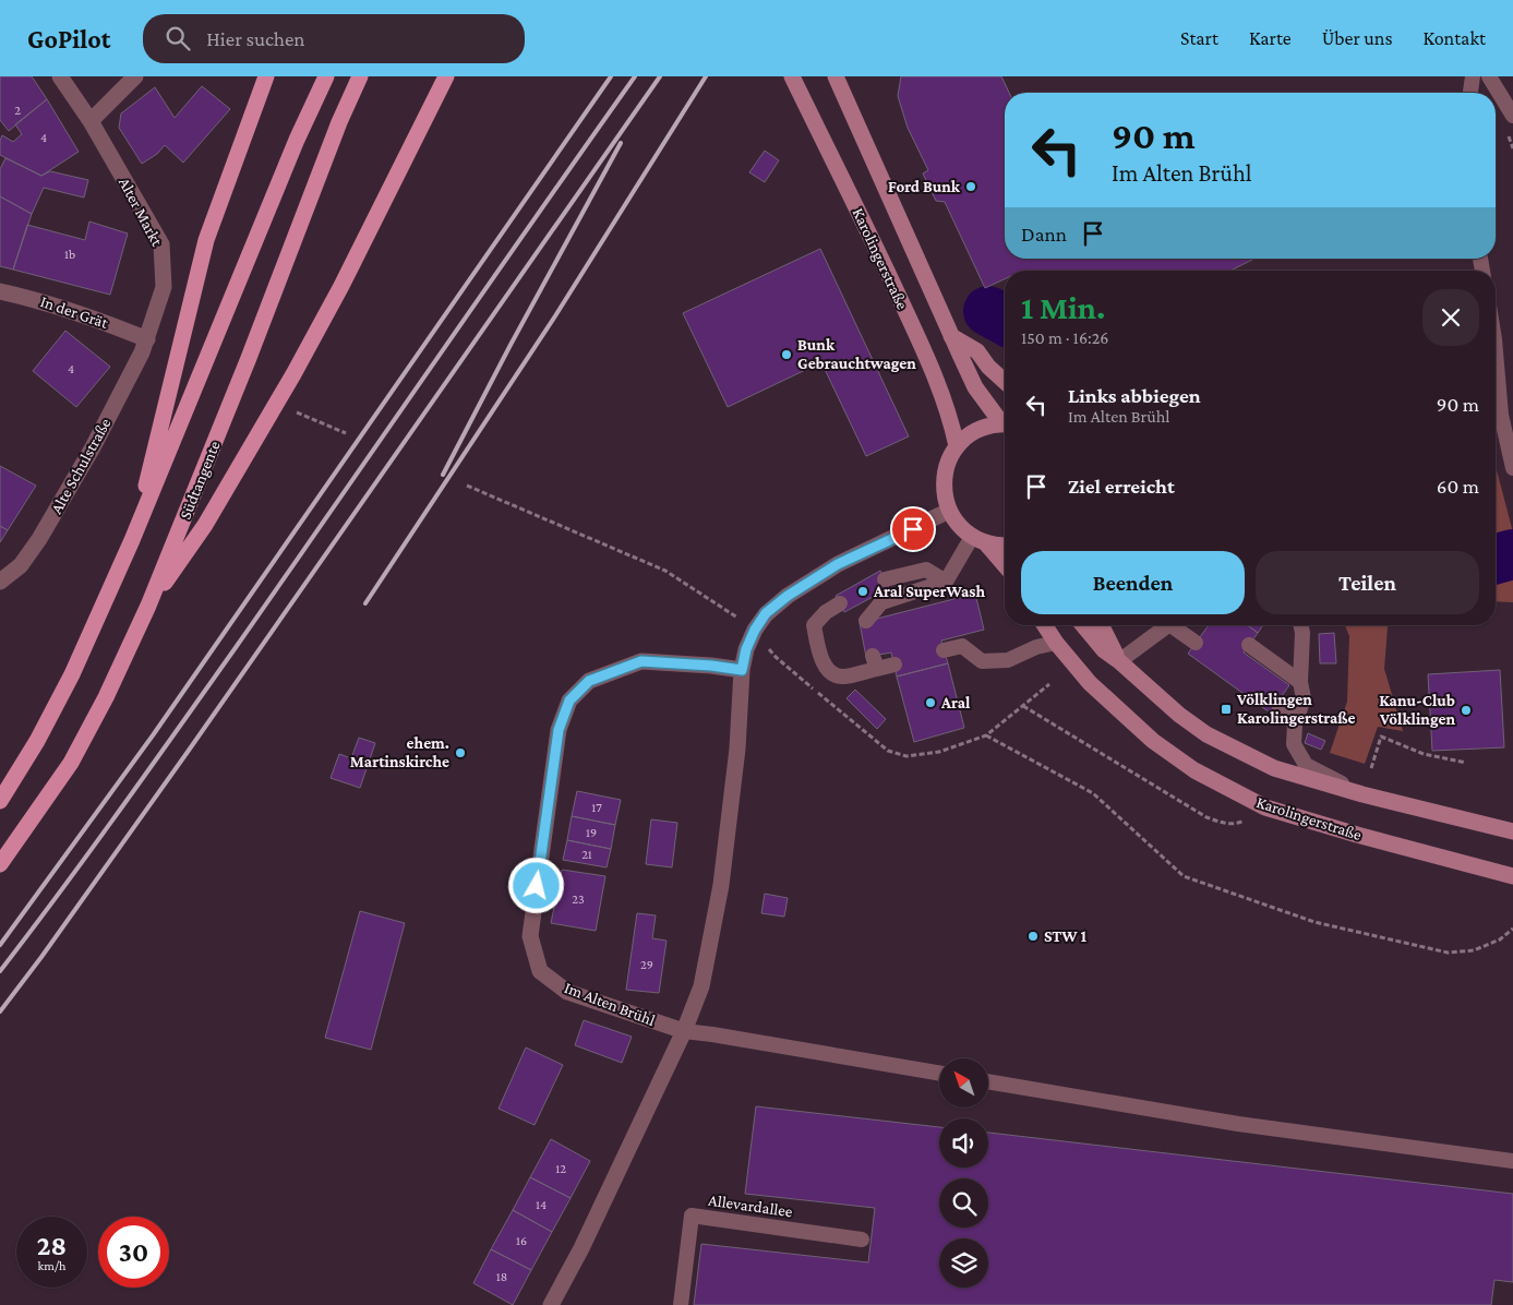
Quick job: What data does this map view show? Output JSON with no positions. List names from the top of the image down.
{
  "streets": {
    "main road": ["Karolingerstraße", "Südtangente"],
    "street": [
      "Alter Markt",
      "In der Grät",
      "Alte Schulstraße",
      "Im Alten Brühl"
    ],
    "lane": ["Allevardallee"]
  },
  "crossings": [
    ["Alter Markt", "In der Grät"],
    ["Alter Markt", "Alte Schulstraße"],
    ["In der Grät", "Alte Schulstraße"]
  ],
  "places": {
    "other": [
      "Ford Bunk",
      "Bunk Gebrauchtwagen",
      "Aral SuperWash",
      "Aral",
      "Kanu-Club Völklingen",
      "ehem. Martinskirche",
      "STW 1"
    ],
    "transit": ["Völklingen Karolingerstraße"]
  },
  "house_numbers": [
    "2",
    "4",
    "1b",
    "4",
    "17",
    "19",
    "21",
    "23",
    "29",
    "12",
    "14",
    "16",
    "18"
  ],
  "north": "top left",
  "page": {
    "header": "GoPilot",
    "search": "Hier suchen",
    "nav": [
      "Start",
      "Karte",
      "Über uns",
      "Kontakt"
    ],
    "turn": ["90 m", "Im Alten Brühl"],
    "then": "Dann",
    "heading": ["1 Min.", "150 m · 16:26"],
    "list": [
      {
        "name": "Links abbiegen",
        "note": "Im Alten Brühl",
        "value": "90 m"
      },
      {
        "name": "Ziel erreicht",
        "value": "60 m"
      }
    ],
    "buttons": ["Beenden", "Teilen"],
    "speed": "28 km/h",
    "limit": "30"
  }
}
